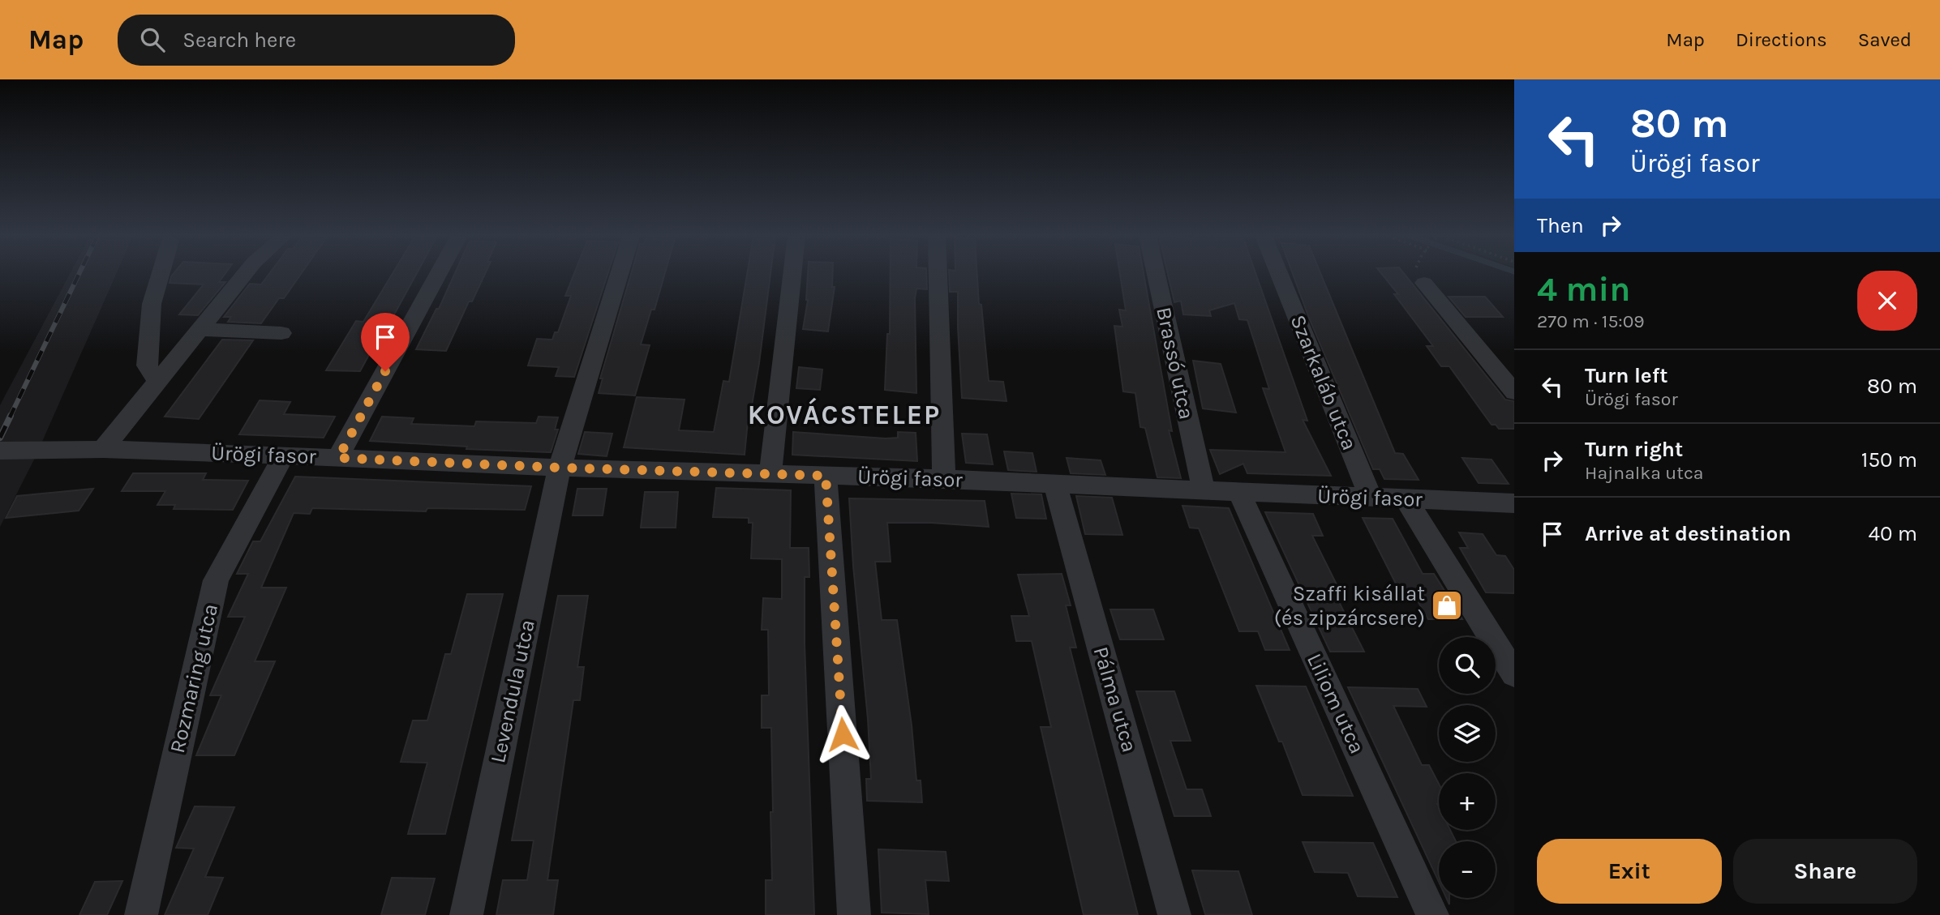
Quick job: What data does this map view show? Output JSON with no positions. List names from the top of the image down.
{
  "streets": {
    "street": [
      "Brassó utca",
      "Szarkaláb utca",
      "Ürögi fasor",
      "Rozmaring utca",
      "Levendula utca",
      "Pálma utca",
      "Liliom utca"
    ]
  },
  "crossings": [
    ["Brassó utca", "Ürögi fasor"],
    ["Szarkaláb utca", "Ürögi fasor"],
    ["Ürögi fasor", "Rozmaring utca"],
    ["Ürögi fasor", "Levendula utca"],
    ["Ürögi fasor", "Pálma utca"],
    ["Ürögi fasor", "Liliom utca"]
  ],
  "districts": ["KOVÁCSTELEP"],
  "places": {
    "shop": ["Szaffi kisállat (és zipzárcsere)"]
  },
  "page": {
    "header": "Map",
    "search": "Search here",
    "nav": ["Map", "Directions", "Saved"],
    "turn": ["80 m", "Ürögi fasor"],
    "then": "Then",
    "heading": ["4 min", "270 m · 15:09"],
    "list": [
      {
        "name": "Turn left",
        "note": "Ürögi fasor",
        "value": "80 m"
      },
      {
        "name": "Turn right",
        "note": "Hajnalka utca",
        "value": "150 m"
      },
      {
        "name": "Arrive at destination",
        "value": "40 m"
      }
    ],
    "map_buttons": ["+", "−"],
    "buttons": ["Exit", "Share"]
  }
}
